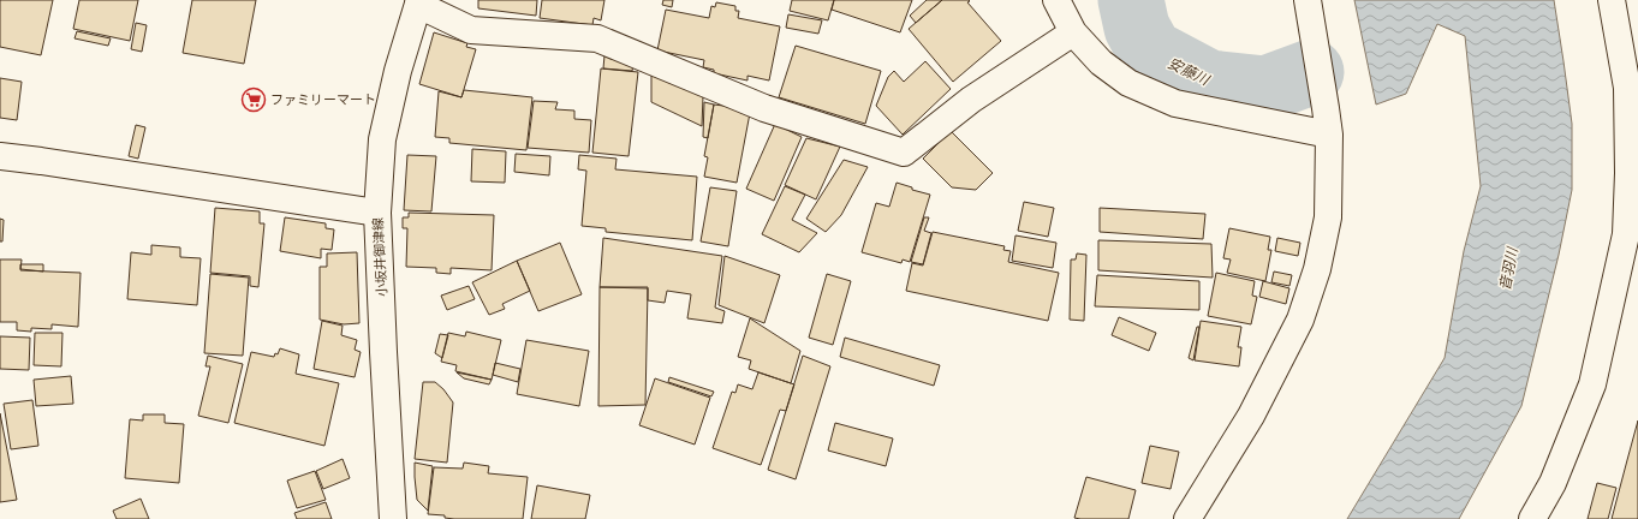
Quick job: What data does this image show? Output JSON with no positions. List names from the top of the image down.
{
  "streets": {
    "street": ["小坂井御津線"]
  },
  "water": ["安藤川", "音羽川"],
  "places": {
    "supermarket": ["ファミリーマート"]
  }
}
